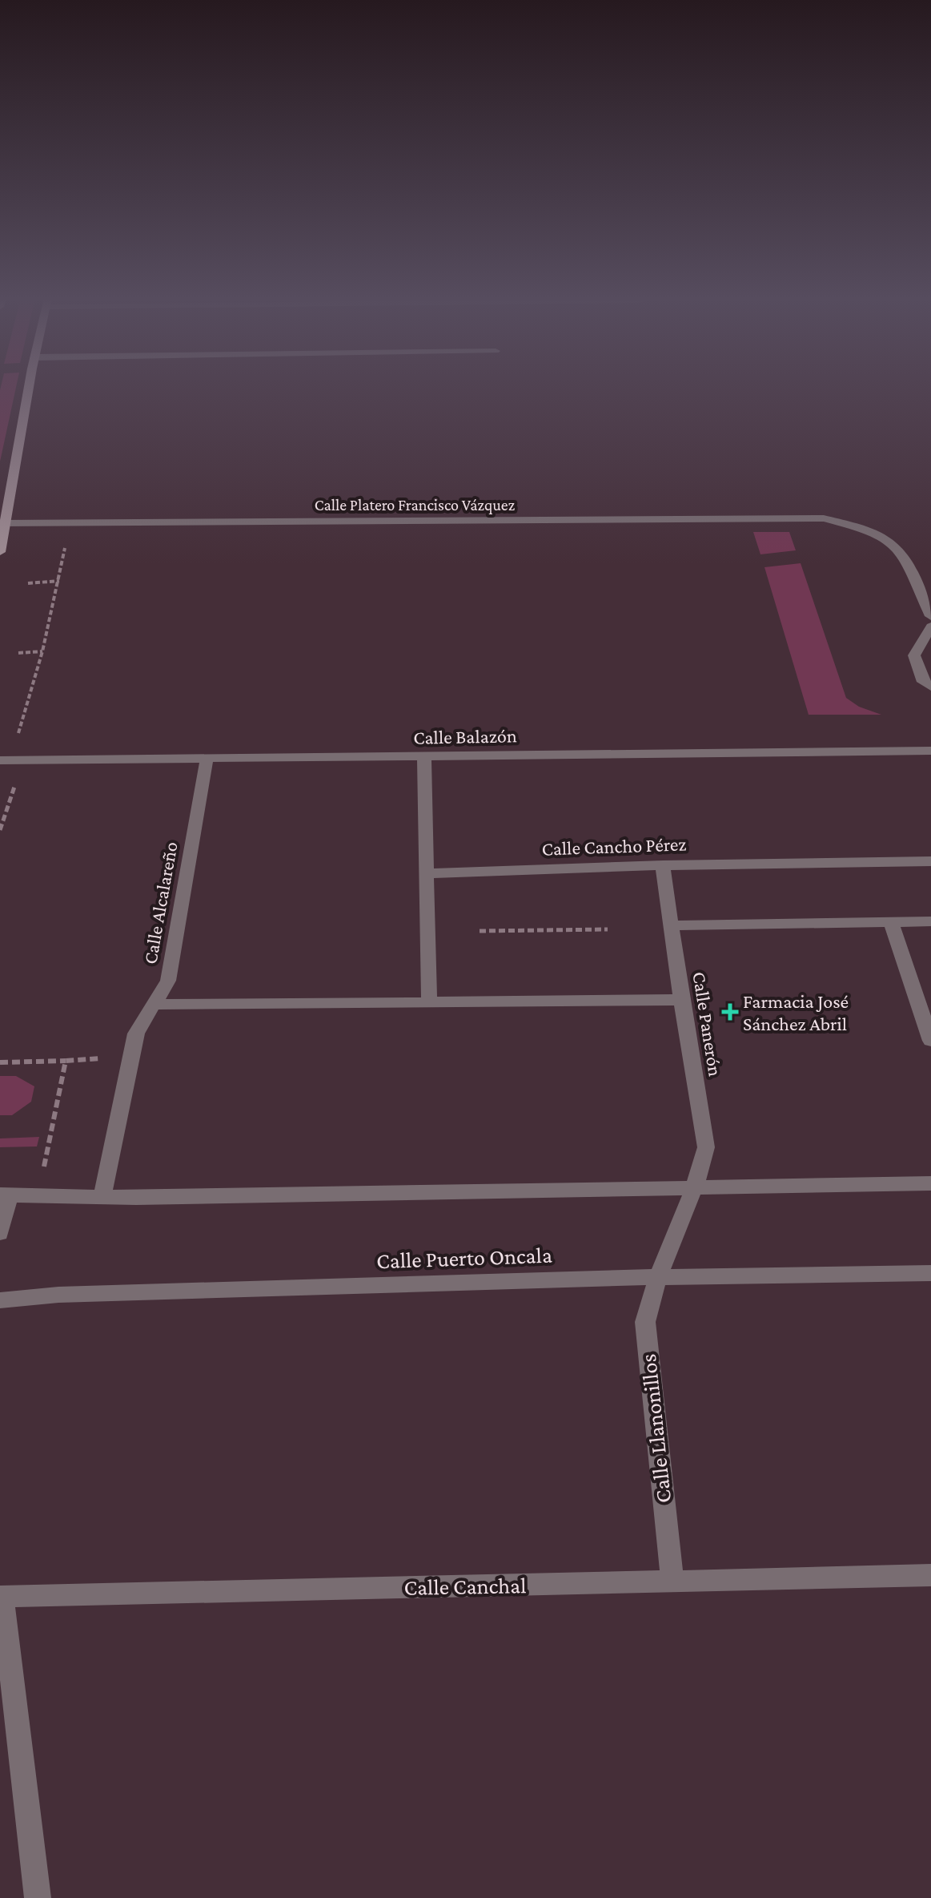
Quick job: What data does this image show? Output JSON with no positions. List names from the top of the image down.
{
  "streets": {
    "street": [
      "Calle Platero Francisco Vázquez",
      "Calle Balazón",
      "Calle Cancho Pérez",
      "Calle Alcalareño",
      "Calle Panerón",
      "Calle Puerto Oncala",
      "Calle Llanonillos",
      "Calle Canchal"
    ]
  },
  "crossings": [
    ["Calle Balazón", "Calle Alcalareño"],
    ["Calle Cancho Pérez", "Calle Panerón"],
    ["Calle Panerón", "Calle Puerto Oncala"],
    ["Calle Panerón", "Calle Llanonillos"],
    ["Calle Puerto Oncala", "Calle Llanonillos"],
    ["Calle Llanonillos", "Calle Canchal"]
  ],
  "places": {
    "health": ["Farmacia José Sánchez Abril"]
  }
}
